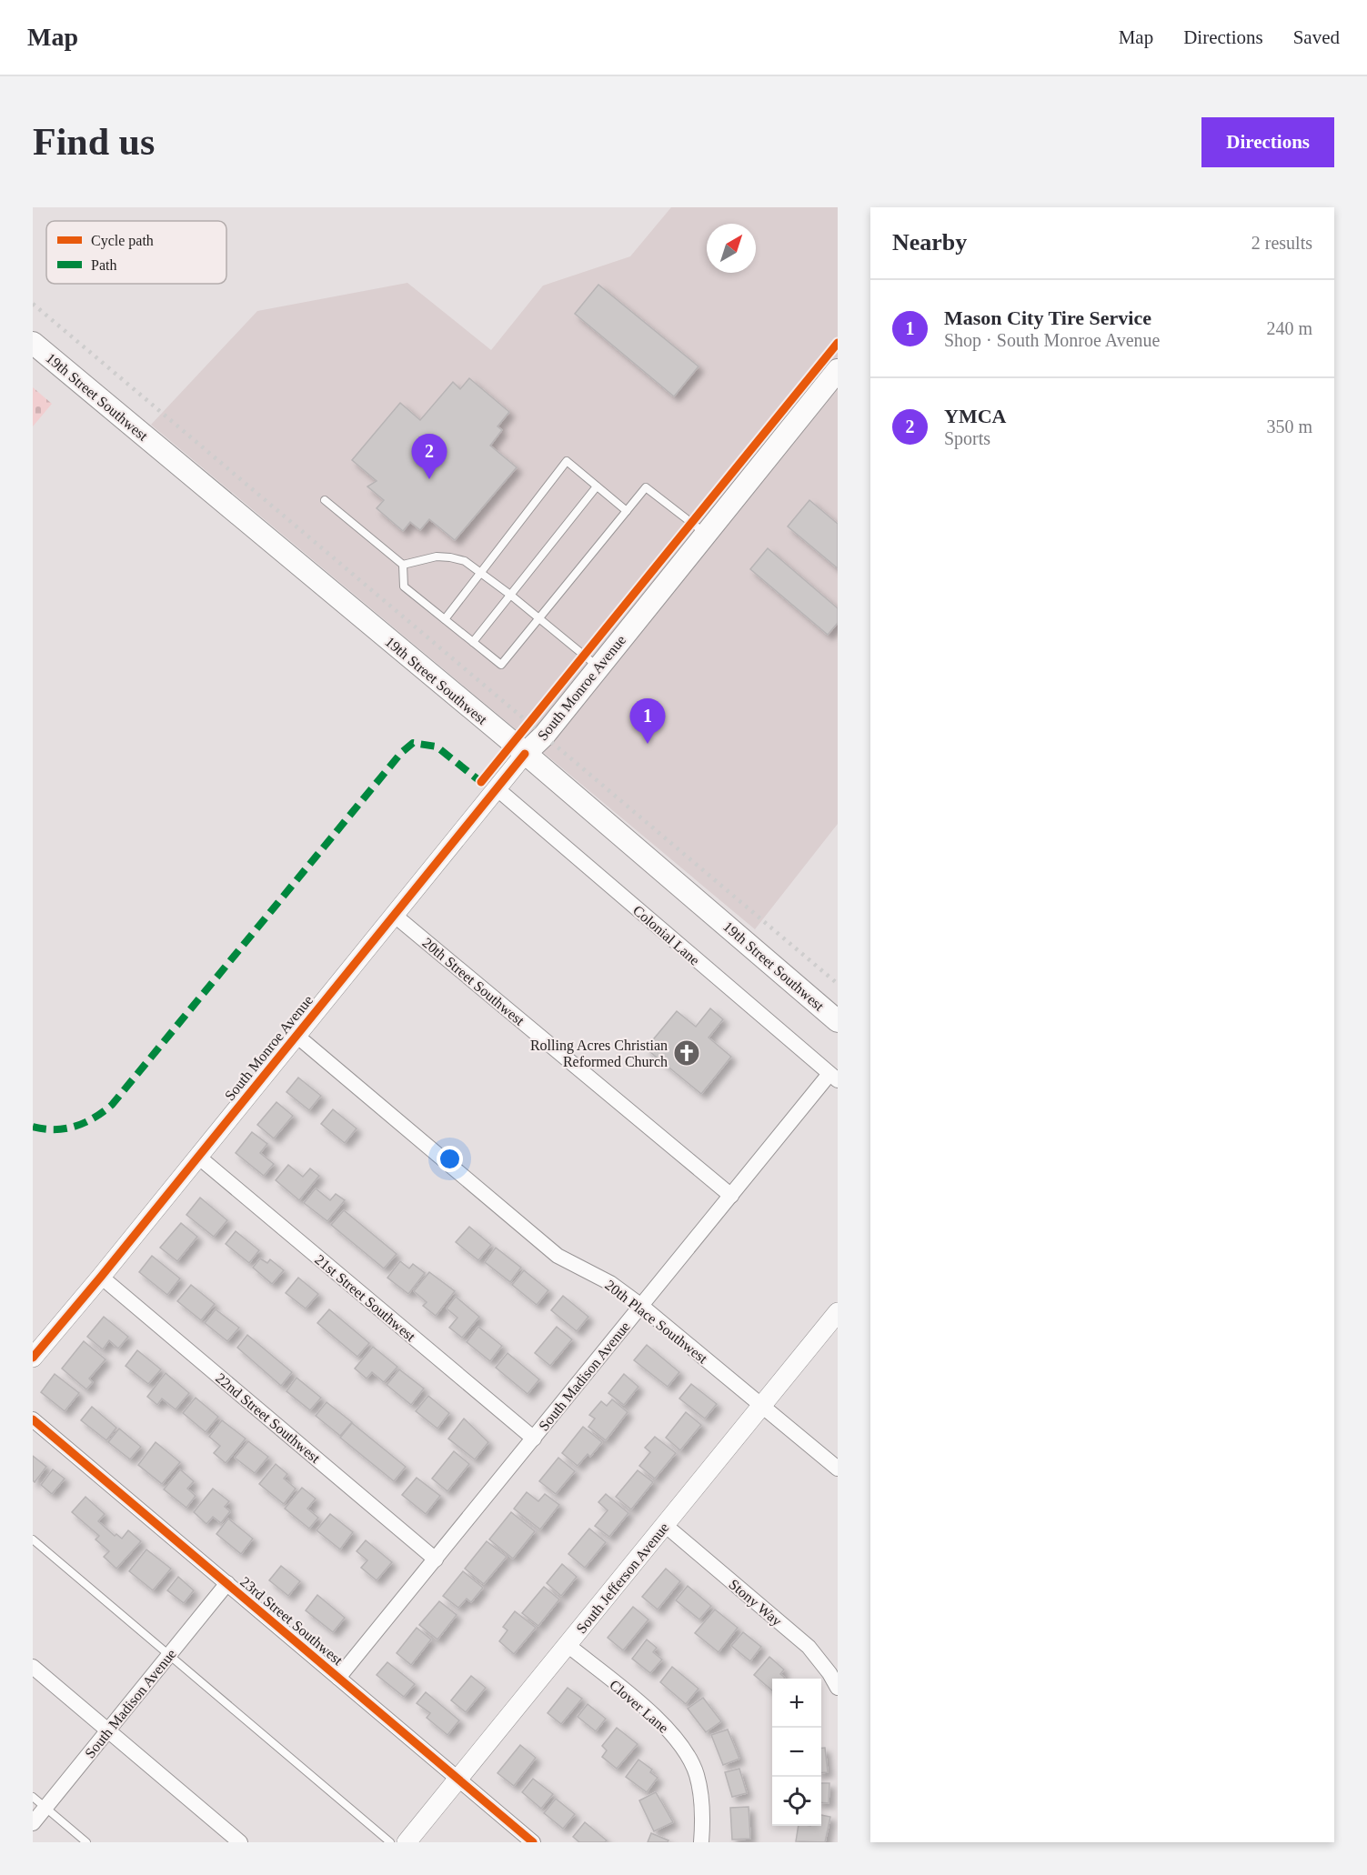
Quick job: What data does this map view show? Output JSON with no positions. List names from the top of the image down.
{
  "streets": {
    "main road": ["19th Street Southwest", "South Monroe Avenue"],
    "street": [
      "Colonial Lane",
      "20th Street Southwest",
      "21st Street Southwest",
      "20th Place Southwest",
      "South Madison Avenue",
      "22nd Street Southwest",
      "South Jefferson Avenue",
      "Stony Way",
      "23rd Street Southwest",
      "Clover Lane"
    ]
  },
  "crossings": [
    ["19th Street Southwest", "South Monroe Avenue"],
    ["South Monroe Avenue", "Colonial Lane"],
    ["South Monroe Avenue", "20th Street Southwest"],
    ["South Monroe Avenue", "21st Street Southwest"],
    ["South Monroe Avenue", "20th Place Southwest"],
    ["South Monroe Avenue", "22nd Street Southwest"],
    ["Colonial Lane", "South Madison Avenue"],
    ["20th Street Southwest", "South Madison Avenue"],
    ["21st Street Southwest", "South Madison Avenue"],
    ["20th Place Southwest", "South Madison Avenue"],
    ["20th Place Southwest", "South Jefferson Avenue"],
    ["South Madison Avenue", "22nd Street Southwest"],
    ["South Madison Avenue", "23rd Street Southwest"],
    ["South Jefferson Avenue", "Stony Way"],
    ["South Jefferson Avenue", "23rd Street Southwest"],
    ["South Jefferson Avenue", "Clover Lane"]
  ],
  "places": {
    "church": ["Rolling Acres Christian Reformed Church"]
  },
  "legend": ["Cycle path", "Path"],
  "north": "top right",
  "page": {
    "header": "Map",
    "nav": ["Map", "Directions", "Saved"],
    "buttons": "Directions",
    "title": "Find us",
    "heading": ["Nearby", "2 results"],
    "list": [
      {
        "mark": "1",
        "name": "Mason City Tire Service",
        "note": "Shop · South Monroe Avenue",
        "value": "240 m"
      },
      {
        "mark": "2",
        "name": "YMCA",
        "note": "Sports",
        "value": "350 m"
      }
    ],
    "pins": ["2", "1"],
    "map_buttons": ["+", "−"]
  }
}
